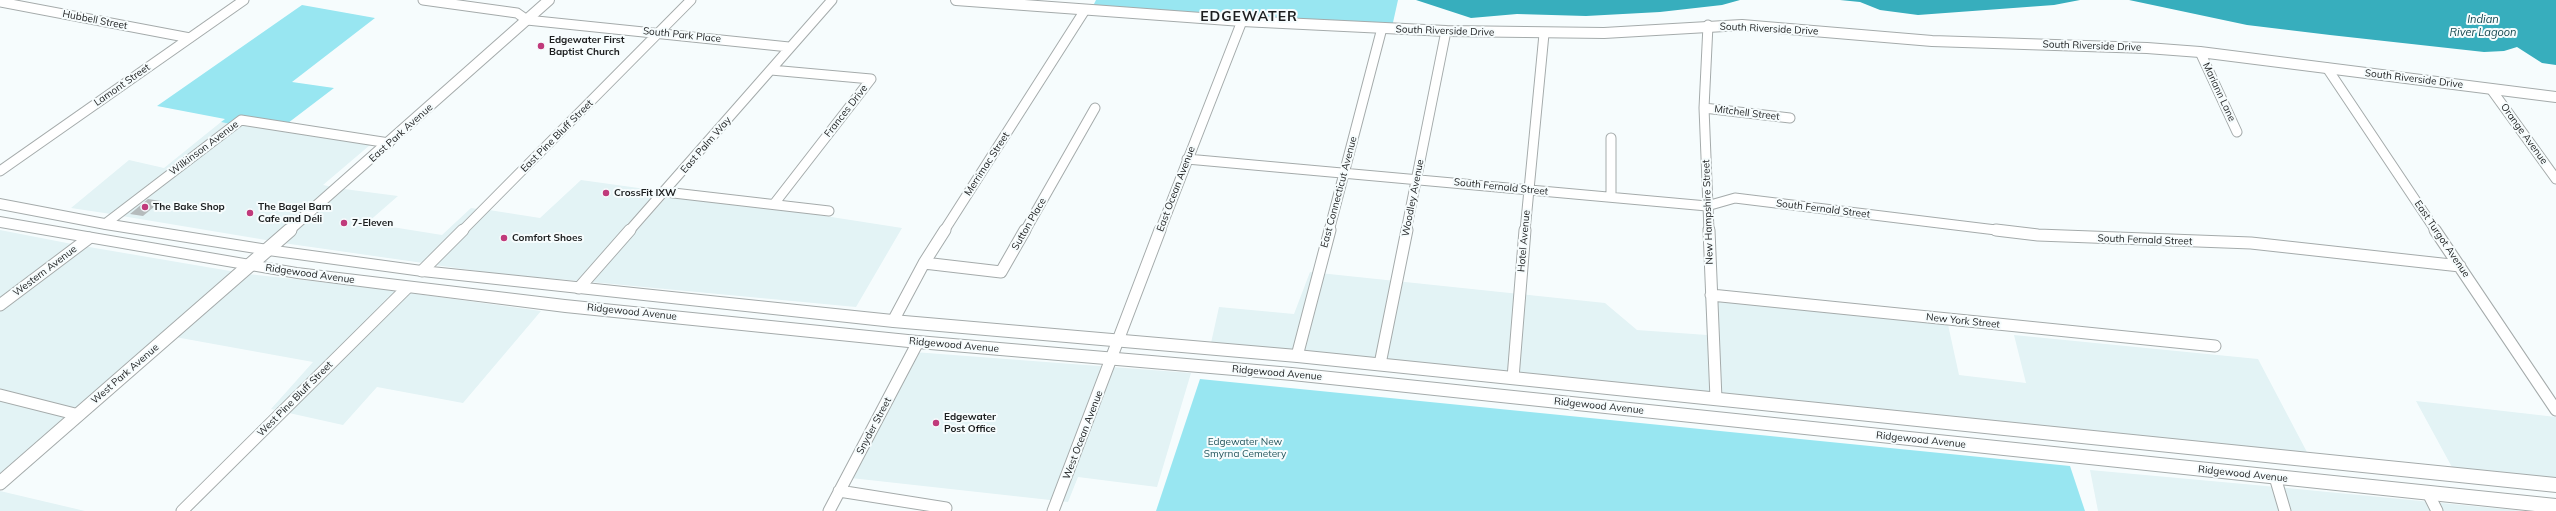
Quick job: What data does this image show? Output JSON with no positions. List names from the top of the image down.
{
  "streets": {
    "main road": ["Ridgewood Avenue"],
    "street": [
      "Hubbell Street",
      "South Riverside Drive",
      "South Park Place",
      "Lamont Street",
      "Mariann Lane",
      "Frances Drive",
      "Mitchell Street",
      "East Park Avenue",
      "Orange Avenue",
      "East Pine Bluff Street",
      "East Palm Way",
      "Wilkinson Avenue",
      "Merrimac Street",
      "South Fernald Street",
      "East Ocean Avenue",
      "East Connecticut Avenue",
      "Woodley Avenue",
      "New Hampshire Street",
      "Sutton Place",
      "East Turgot Avenue",
      "Hotel Avenue",
      "Western Avenue",
      "New York Street",
      "West Park Avenue",
      "West Pine Bluff Street",
      "Snyder Street",
      "West Ocean Avenue"
    ]
  },
  "crossings": [
    ["Hubbell Street", "Lamont Street"],
    ["South Riverside Drive", "Mariann Lane"],
    ["South Riverside Drive", "Orange Avenue"],
    ["South Riverside Drive", "Merrimac Street"],
    ["South Riverside Drive", "East Ocean Avenue"],
    ["South Riverside Drive", "East Connecticut Avenue"],
    ["South Riverside Drive", "Woodley Avenue"],
    ["South Riverside Drive", "New Hampshire Street"],
    ["South Riverside Drive", "East Turgot Avenue"],
    ["South Riverside Drive", "Hotel Avenue"],
    ["South Park Place", "East Park Avenue"],
    ["South Park Place", "East Pine Bluff Street"],
    ["South Park Place", "East Palm Way"],
    ["Frances Drive", "East Palm Way"],
    ["Mitchell Street", "New Hampshire Street"],
    ["East Park Avenue", "Wilkinson Avenue"],
    ["East Park Avenue", "Ridgewood Avenue"],
    ["East Park Avenue", "West Park Avenue"],
    ["East Pine Bluff Street", "Ridgewood Avenue"],
    ["East Palm Way", "Ridgewood Avenue"],
    ["Wilkinson Avenue", "Ridgewood Avenue"],
    ["Merrimac Street", "Sutton Place"],
    ["Merrimac Street", "Ridgewood Avenue"],
    ["South Fernald Street", "East Ocean Avenue"],
    ["South Fernald Street", "East Connecticut Avenue"],
    ["South Fernald Street", "Woodley Avenue"],
    ["South Fernald Street", "New Hampshire Street"],
    ["South Fernald Street", "East Turgot Avenue"],
    ["South Fernald Street", "Hotel Avenue"],
    ["East Ocean Avenue", "Ridgewood Avenue"],
    ["East Ocean Avenue", "West Ocean Avenue"],
    ["East Connecticut Avenue", "Ridgewood Avenue"],
    ["Woodley Avenue", "Ridgewood Avenue"],
    ["New Hampshire Street", "Ridgewood Avenue"],
    ["New Hampshire Street", "New York Street"],
    ["Hotel Avenue", "Ridgewood Avenue"],
    ["Western Avenue", "Ridgewood Avenue"],
    ["Ridgewood Avenue", "West Park Avenue"],
    ["Ridgewood Avenue", "West Pine Bluff Street"],
    ["Ridgewood Avenue", "Snyder Street"],
    ["Ridgewood Avenue", "West Ocean Avenue"]
  ],
  "districts": ["EDGEWATER"],
  "water": ["Indian River Lagoon"],
  "parks": ["Edgewater New Smyrna Cemetery"],
  "places": [
    "Edgewater First Baptist Church",
    "CrossFit IXW",
    "The Bake Shop",
    "The Bagel Barn Cafe and Deli",
    "7-Eleven",
    "Comfort Shoes",
    "Edgewater Post Office"
  ]
}
